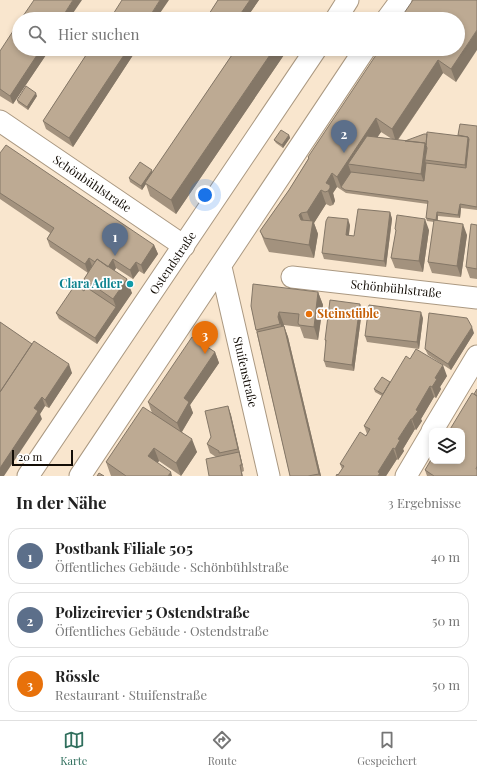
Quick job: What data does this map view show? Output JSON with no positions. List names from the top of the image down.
{
  "streets": {
    "street": ["Schönbühlstraße", "Ostendstraße", "Stuifenstraße"]
  },
  "crossings": [
    ["Schönbühlstraße", "Ostendstraße"]
  ],
  "places": ["Clara Adler", "Steinstüble"],
  "scale_bar": "20 m",
  "page": {
    "search": "Hier suchen",
    "pins": ["2", "1", "3"],
    "scale": "20 m",
    "heading": ["In der Nähe", "3 Ergebnisse"],
    "list": [
      {
        "mark": "1",
        "name": "Postbank Filiale 505",
        "note": "Öffentliches Gebäude · Schönbühlstraße",
        "value": "40 m"
      },
      {
        "mark": "2",
        "name": "Polizeirevier 5 Ostendstraße",
        "note": "Öffentliches Gebäude · Ostendstraße",
        "value": "50 m"
      },
      {
        "mark": "3",
        "name": "Rössle",
        "note": "Restaurant · Stuifenstraße",
        "value": "50 m"
      }
    ],
    "nav": ["Karte", "Route", "Gespeichert"]
  }
}
